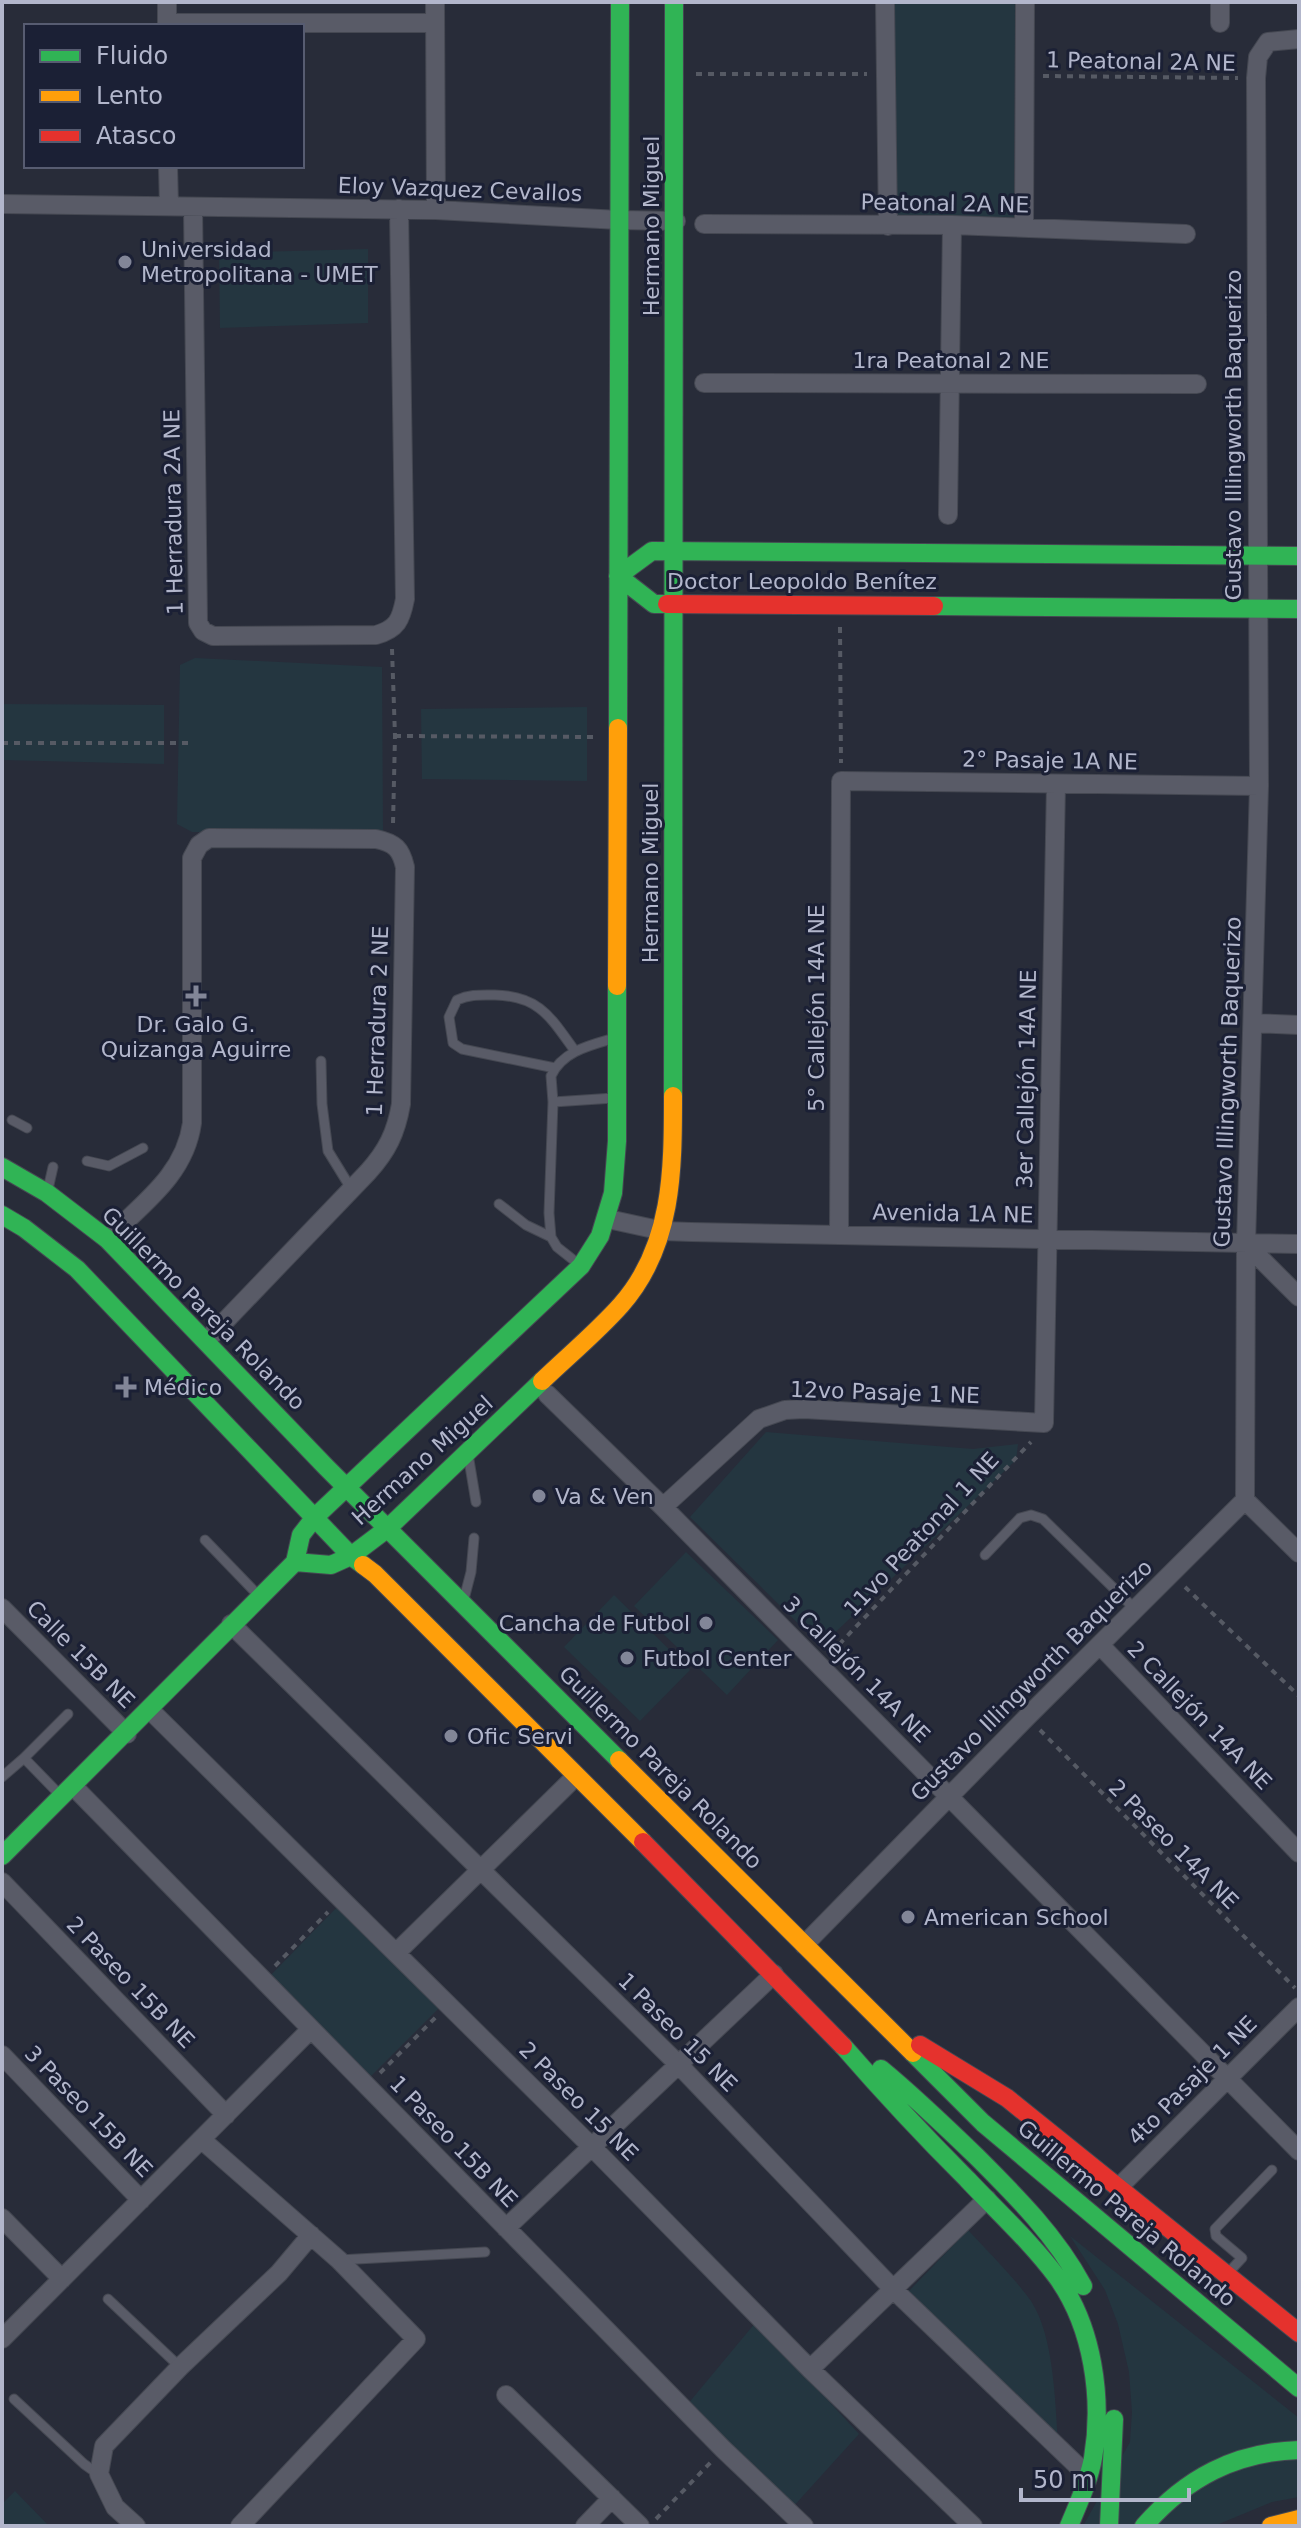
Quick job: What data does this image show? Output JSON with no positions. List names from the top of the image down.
{
  "streets": {
    "street": [
      "Eloy Vazquez Cevallos",
      "Peatonal 2A NE",
      "Hermano Miguel",
      "1ra Peatonal 2 NE",
      "Gustavo Illingworth Baquerizo",
      "1 Herradura 2A NE",
      "Doctor Leopoldo Benítez",
      "2° Pasaje 1A NE",
      "5° Callejón 14A NE",
      "1 Herradura 2 NE",
      "3er Callejón 14A NE",
      "Avenida 1A NE",
      "Guillermo Pareja Rolando",
      "12vo Pasaje 1 NE",
      "Calle 15B NE",
      "3 Callejón 14A NE",
      "2 Callejón 14A NE",
      "2 Paseo 15B NE",
      "1 Paseo 15 NE",
      "4to Pasaje 1 NE",
      "2 Paseo 15 NE",
      "3 Paseo 15B NE",
      "1 Paseo 15B NE"
    ],
    "path": ["1 Peatonal 2A NE", "11vo Peatonal 1 NE", "2 Paseo 14A NE"]
  },
  "crossings": [
    ["1 Peatonal 2A NE", "Gustavo Illingworth Baquerizo"],
    ["Eloy Vazquez Cevallos", "Hermano Miguel"],
    ["Eloy Vazquez Cevallos", "1 Herradura 2A NE"],
    ["Hermano Miguel", "Doctor Leopoldo Benítez"],
    ["Hermano Miguel", "Avenida 1A NE"],
    ["Hermano Miguel", "Guillermo Pareja Rolando"],
    ["Hermano Miguel", "Calle 15B NE"],
    ["Hermano Miguel", "1 Paseo 15 NE"],
    ["Hermano Miguel", "2 Paseo 15 NE"],
    ["Hermano Miguel", "1 Paseo 15B NE"],
    ["Gustavo Illingworth Baquerizo", "Doctor Leopoldo Benítez"],
    ["Gustavo Illingworth Baquerizo", "2° Pasaje 1A NE"],
    ["Gustavo Illingworth Baquerizo", "Avenida 1A NE"],
    ["Gustavo Illingworth Baquerizo", "Guillermo Pareja Rolando"],
    ["Gustavo Illingworth Baquerizo", "3 Callejón 14A NE"],
    ["Gustavo Illingworth Baquerizo", "2 Callejón 14A NE"],
    ["Gustavo Illingworth Baquerizo", "2 Paseo 14A NE"],
    ["2° Pasaje 1A NE", "5° Callejón 14A NE"],
    ["2° Pasaje 1A NE", "3er Callejón 14A NE"],
    ["5° Callejón 14A NE", "Avenida 1A NE"],
    ["1 Herradura 2 NE", "Guillermo Pareja Rolando"],
    ["3er Callejón 14A NE", "Avenida 1A NE"],
    ["3er Callejón 14A NE", "12vo Pasaje 1 NE"],
    ["3er Callejón 14A NE", "11vo Peatonal 1 NE"],
    ["12vo Pasaje 1 NE", "11vo Peatonal 1 NE"],
    ["12vo Pasaje 1 NE", "3 Callejón 14A NE"],
    ["11vo Peatonal 1 NE", "3 Callejón 14A NE"],
    ["3 Callejón 14A NE", "4to Pasaje 1 NE"]
  ],
  "places": {
    "other": [
      "Universidad Metropolitana - UMET",
      "Va & Ven",
      "Cancha de Futbol",
      "Futbol Center",
      "Ofic Servi",
      "American School"
    ],
    "health": ["Dr. Galo G. Quizanga Aguirre", "Médico"]
  },
  "legend": ["Fluido", "Lento", "Atasco"],
  "scale_bar": "50 m"
}
